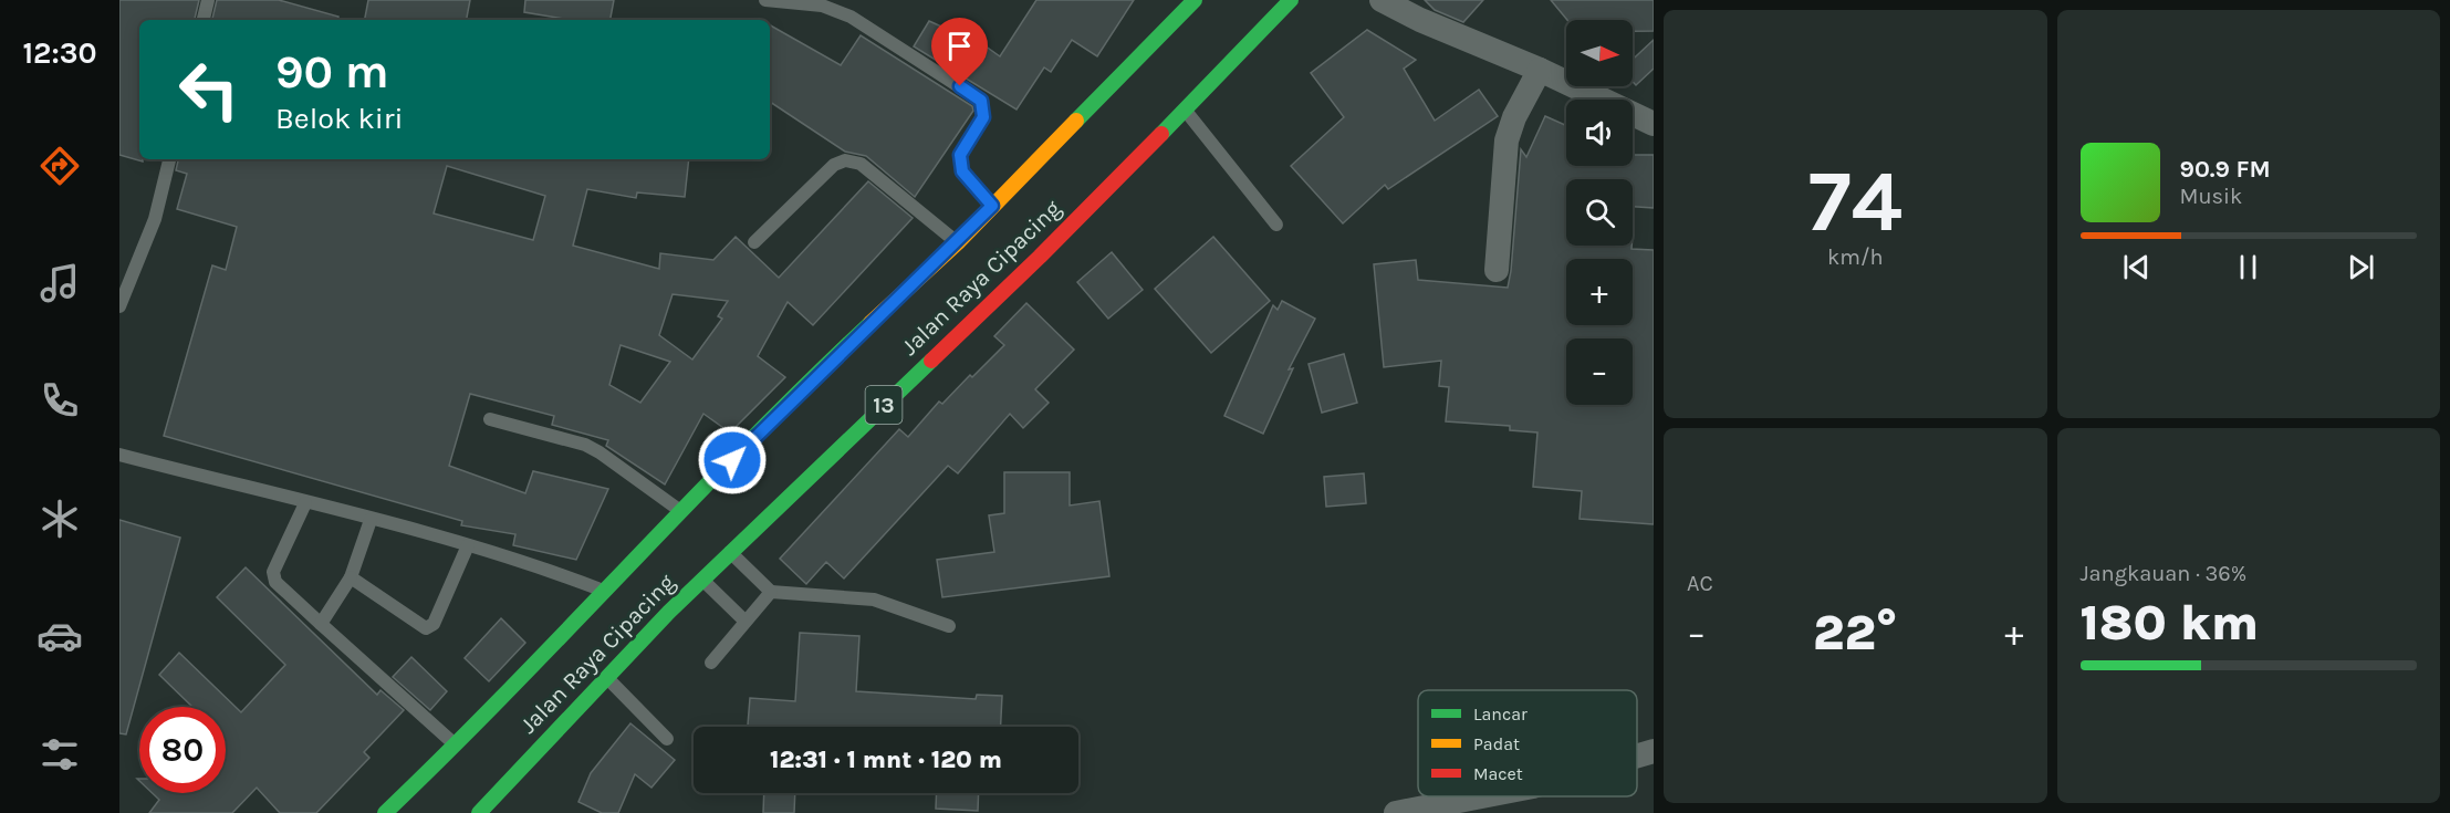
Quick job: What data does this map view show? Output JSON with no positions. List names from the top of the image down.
{
  "streets": {
    "highway": ["Jalan Raya Cipacing", "13"]
  },
  "legend": ["Lancar", "Padat", "Macet"],
  "north": "right",
  "page": {
    "tabs": "12:30",
    "tile": [
      ["74", "km/h"],
      "AC",
      ["Jangkauan · 36%", "180 km"]
    ],
    "map_buttons": ["+", "−"],
    "turn": ["90 m", "Belok kiri"],
    "song": ["90.9 FM", "Musik"],
    "heat": ["−", "22°", "+"],
    "limit": "80",
    "trip": "12:31 · 1 mnt · 120 m"
  }
}
